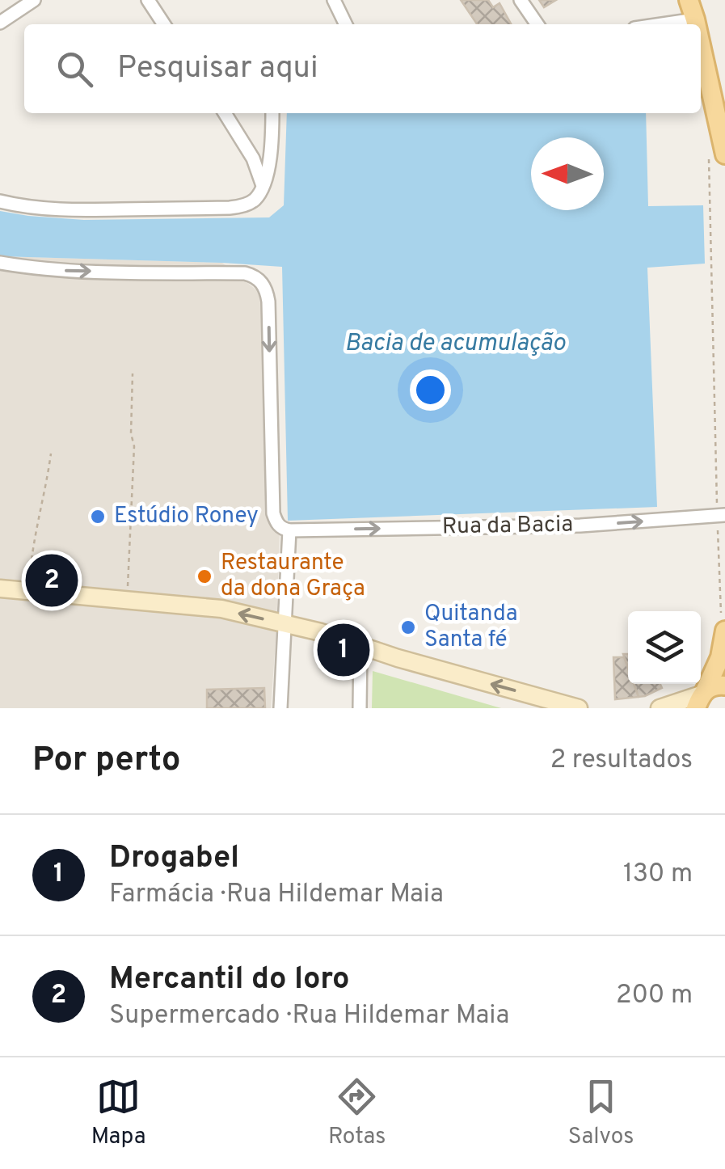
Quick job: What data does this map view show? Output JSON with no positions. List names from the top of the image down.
{
  "streets": {
    "street": ["Rua da Bacia"]
  },
  "one_way": ["Rua da Bacia"],
  "water": ["Bacia de acumulação"],
  "places": ["Estúdio Roney", "Restaurante da dona Graça", "Quitanda Santa fé"],
  "north": "left",
  "page": {
    "search": "Pesquisar aqui",
    "pins": ["2", "1"],
    "heading": ["Por perto", "2 resultados"],
    "list": [
      {
        "mark": "1",
        "name": "Drogabel",
        "note": "Farmácia · Rua Hildemar Maia",
        "value": "130 m"
      },
      {
        "mark": "2",
        "name": "Mercantil do loro",
        "note": "Supermercado · Rua Hildemar Maia",
        "value": "200 m"
      }
    ],
    "nav": ["Mapa", "Rotas", "Salvos"]
  }
}
